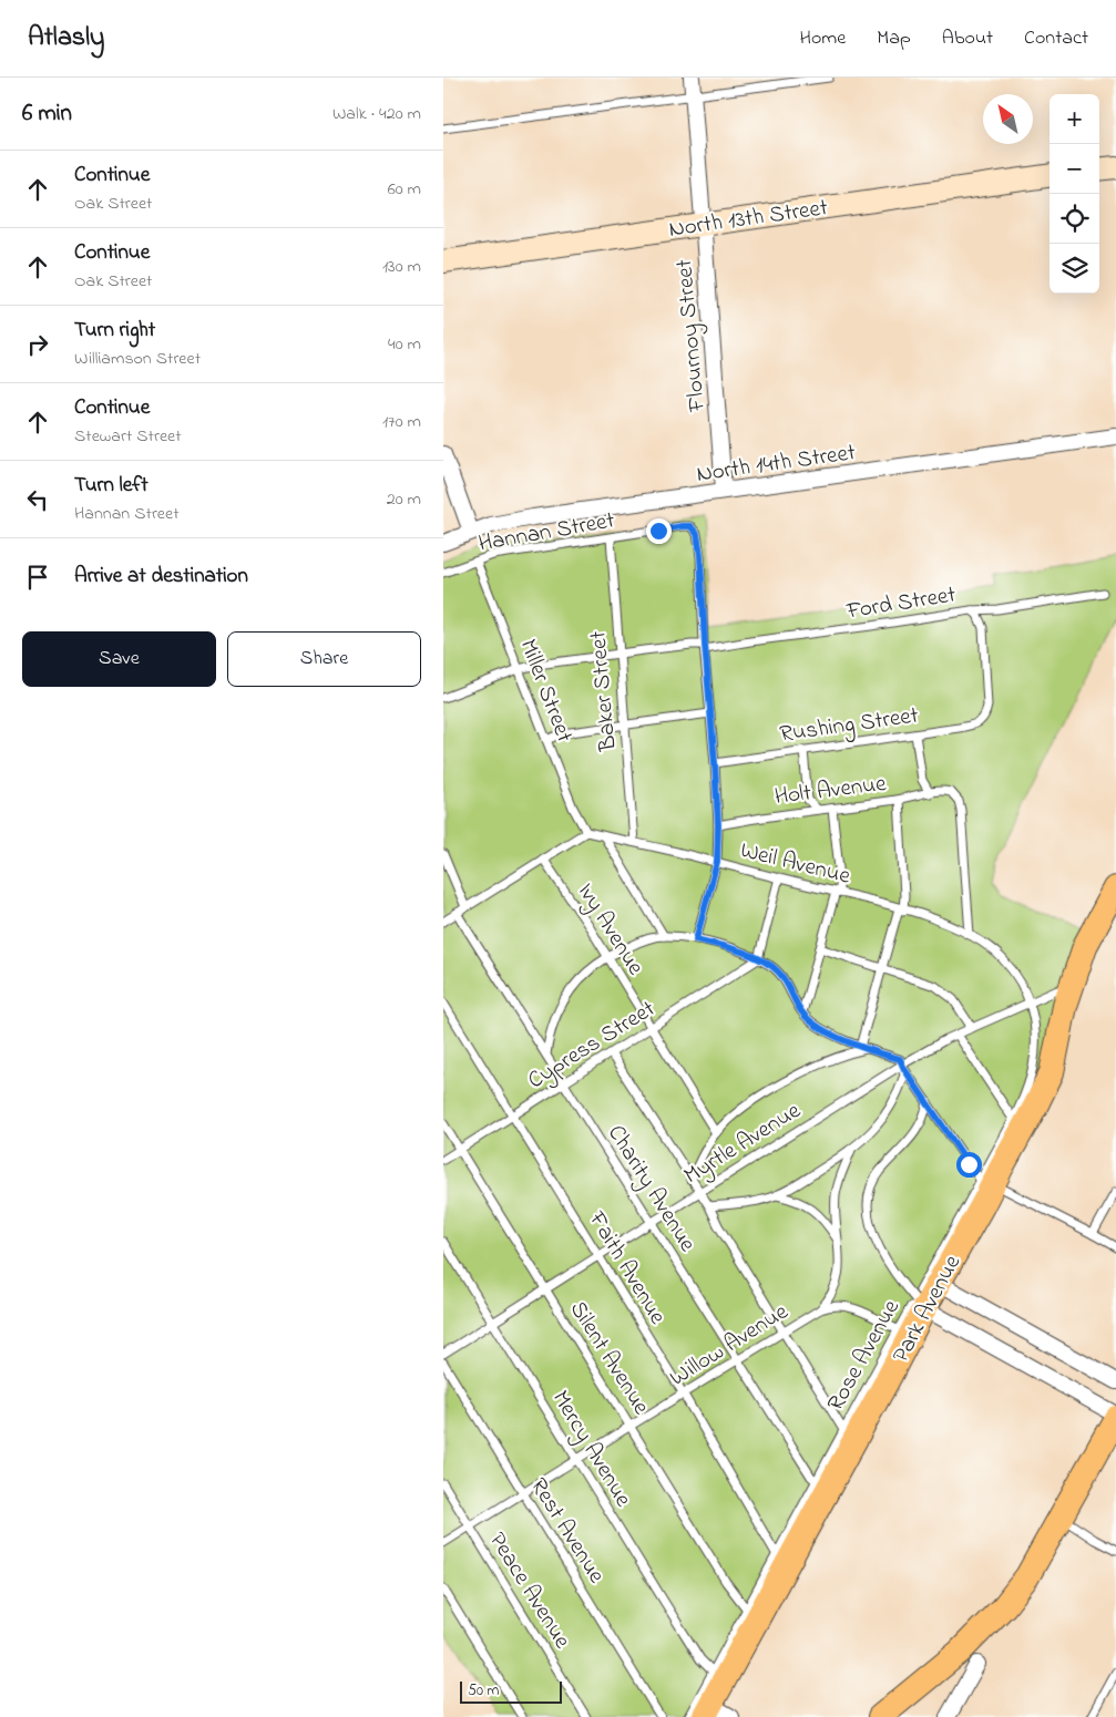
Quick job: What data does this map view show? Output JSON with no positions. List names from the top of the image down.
{
  "streets": {
    "main road": ["North 13th Street", "Park Avenue"],
    "street": ["Flournoy Street", "North 14th Street"],
    "lane": [
      "Hannan Street",
      "Ford Street",
      "Miller Street",
      "Baker Street",
      "Rushing Street",
      "Holt Avenue",
      "Weil Avenue",
      "Ivy Avenue",
      "Cypress Street",
      "Myrtle Avenue",
      "Charity Avenue",
      "Faith Avenue",
      "Willow Avenue",
      "Rose Avenue",
      "Silent Avenue",
      "Mercy Avenue",
      "Rest Avenue",
      "Peace Avenue"
    ]
  },
  "crossings": [
    ["North 13th Street", "Flournoy Street"],
    ["Flournoy Street", "North 14th Street"],
    ["Hannan Street", "Ford Street"],
    ["Hannan Street", "Miller Street"],
    ["Hannan Street", "Baker Street"],
    ["Ford Street", "Miller Street"],
    ["Ford Street", "Baker Street"],
    ["Ford Street", "Rushing Street"],
    ["Miller Street", "Weil Avenue"],
    ["Baker Street", "Weil Avenue"],
    ["Holt Avenue", "Weil Avenue"],
    ["Weil Avenue", "Myrtle Avenue"],
    ["Weil Avenue", "Rose Avenue"],
    ["Ivy Avenue", "Cypress Street"],
    ["Cypress Street", "Charity Avenue"],
    ["Cypress Street", "Faith Avenue"],
    ["Cypress Street", "Silent Avenue"],
    ["Myrtle Avenue", "Charity Avenue"],
    ["Myrtle Avenue", "Faith Avenue"],
    ["Myrtle Avenue", "Park Avenue"],
    ["Myrtle Avenue", "Rose Avenue"],
    ["Myrtle Avenue", "Silent Avenue"],
    ["Myrtle Avenue", "Mercy Avenue"],
    ["Charity Avenue", "Willow Avenue"],
    ["Charity Avenue", "Rose Avenue"],
    ["Faith Avenue", "Willow Avenue"],
    ["Faith Avenue", "Rose Avenue"],
    ["Park Avenue", "Rose Avenue"],
    ["Willow Avenue", "Rose Avenue"],
    ["Willow Avenue", "Silent Avenue"],
    ["Willow Avenue", "Mercy Avenue"],
    ["Willow Avenue", "Rest Avenue"],
    ["Willow Avenue", "Peace Avenue"],
    ["Rose Avenue", "Silent Avenue"],
    ["Rose Avenue", "Mercy Avenue"]
  ],
  "scale_bar": "50 m",
  "north": "top left",
  "page": {
    "header": "Atlasly",
    "nav": [
      "Home",
      "Map",
      "About",
      "Contact"
    ],
    "heading": ["6 min", "Walk · 420 m"],
    "map_buttons": ["+", "−"],
    "list": [
      ["Continue", "Oak Street", "60 m"],
      ["Continue", "Oak Street", "130 m"],
      ["Turn right", "Williamson Street", "40 m"],
      ["Continue", "Stewart Street", "170 m"],
      ["Turn left", "Hannan Street", "20 m"],
      "Arrive at destination"
    ],
    "buttons": ["Save", "Share"],
    "scale": "50 m"
  }
}
